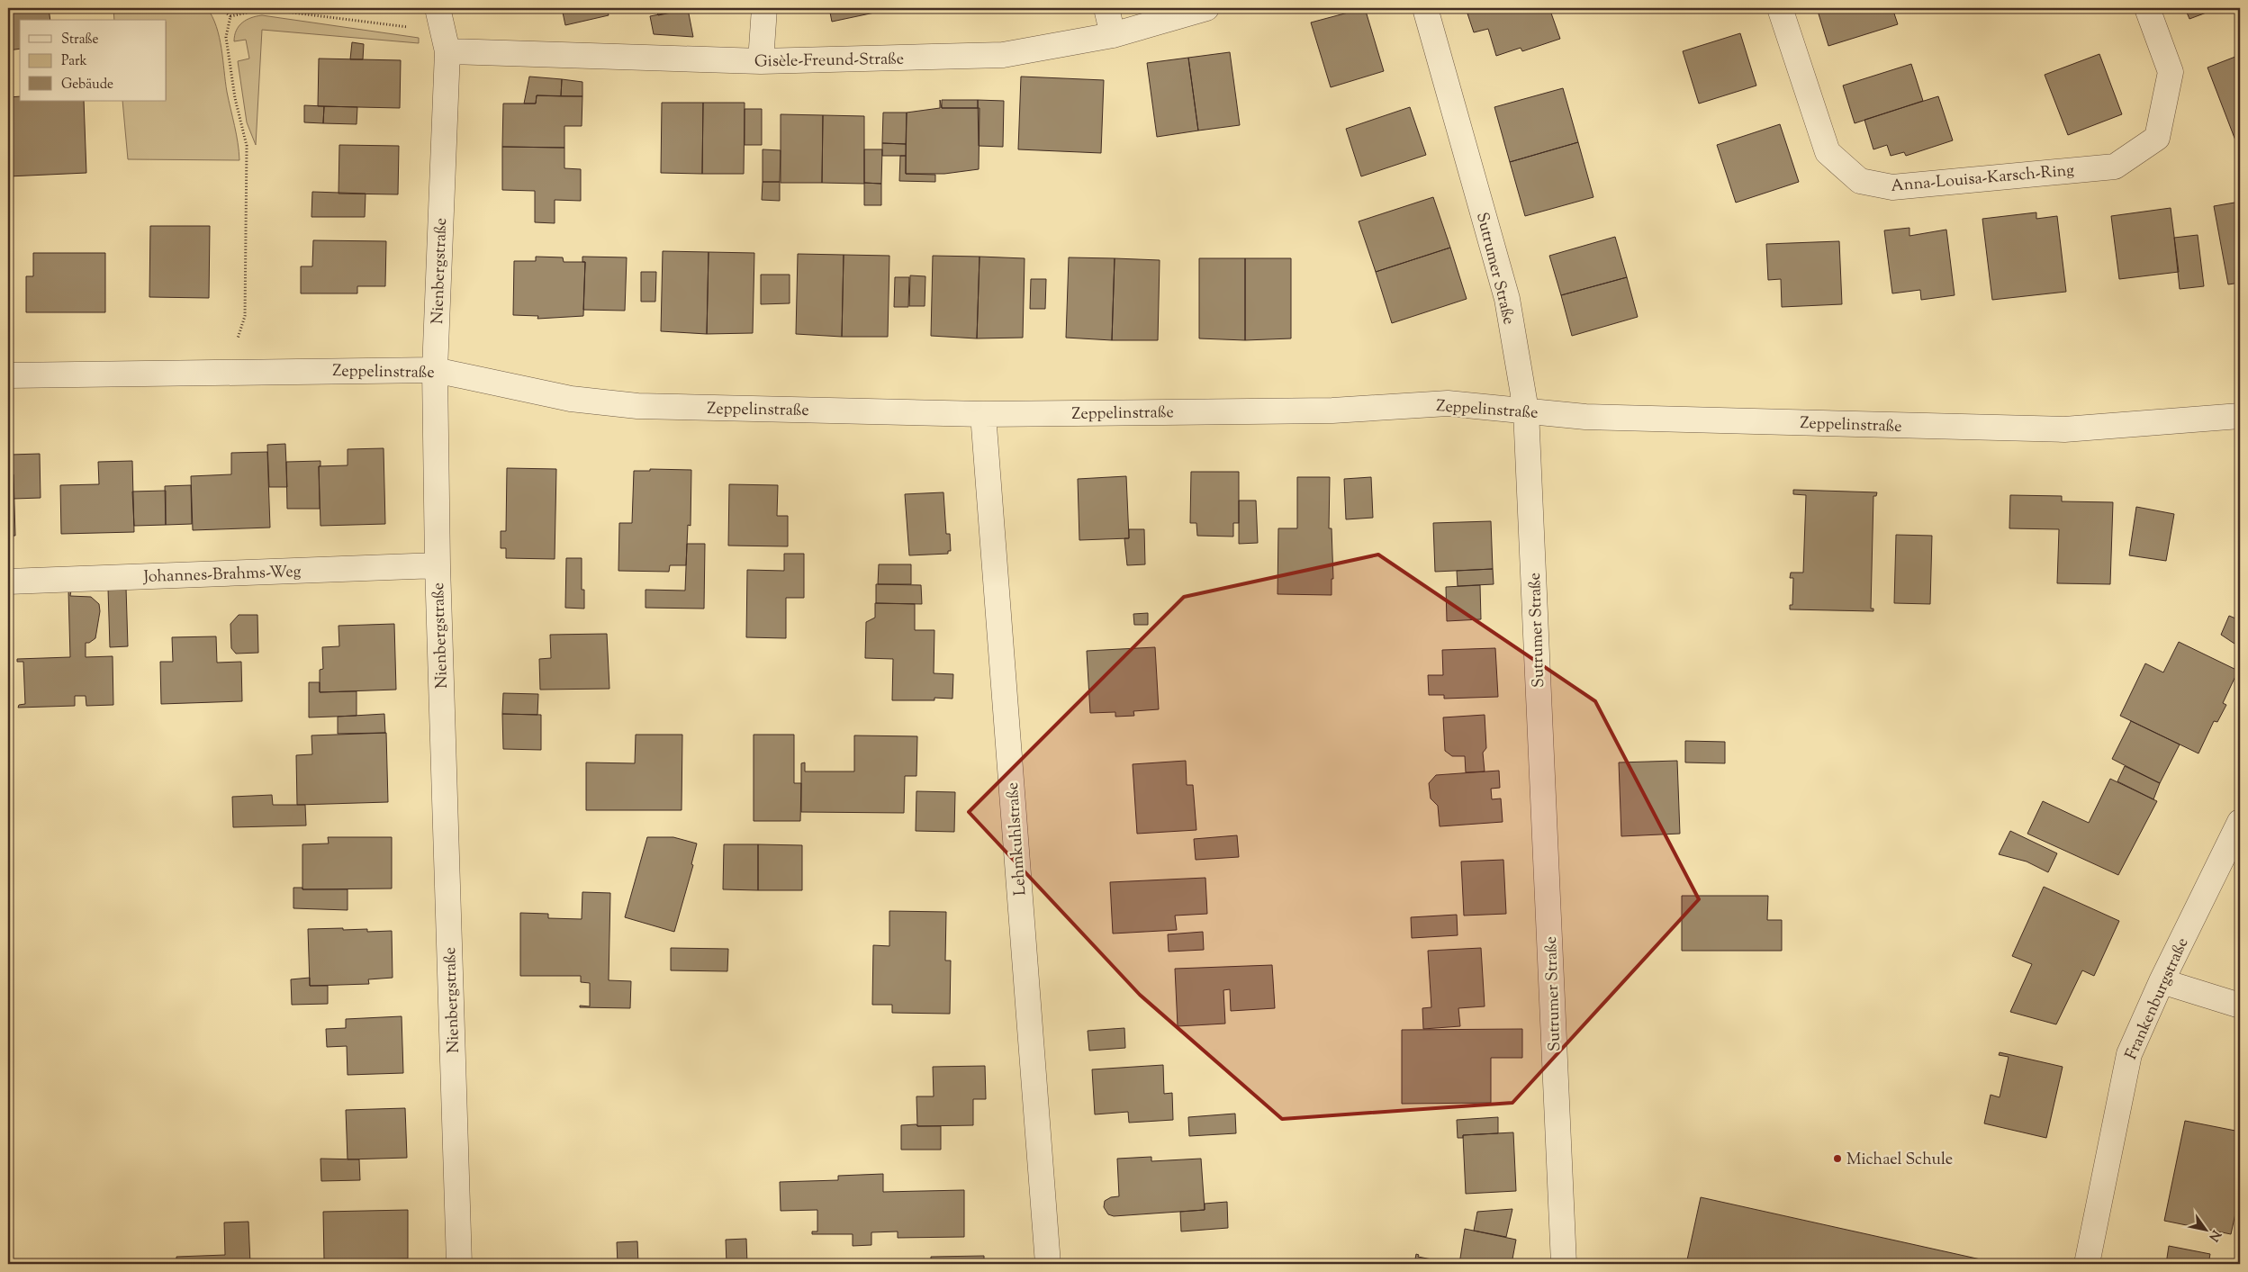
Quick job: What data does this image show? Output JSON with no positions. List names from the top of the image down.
{
  "streets": {
    "street": [
      "Gisèle-Freund-Straße",
      "Anna-Louisa-Karsch-Ring",
      "Sutrumer Straße",
      "Nienbergstraße",
      "Zeppelinstraße",
      "Johannes-Brahms-Weg",
      "Lehmkuhlstraße",
      "Frankenburgstraße"
    ]
  },
  "crossings": [
    ["Gisèle-Freund-Straße", "Nienbergstraße"],
    ["Sutrumer Straße", "Zeppelinstraße"],
    ["Nienbergstraße", "Zeppelinstraße"],
    ["Nienbergstraße", "Johannes-Brahms-Weg"],
    ["Zeppelinstraße", "Lehmkuhlstraße"]
  ],
  "places": ["Michael Schule"],
  "legend": ["Straße", "Park", "Gebäude"],
  "north": "bottom right"
}
